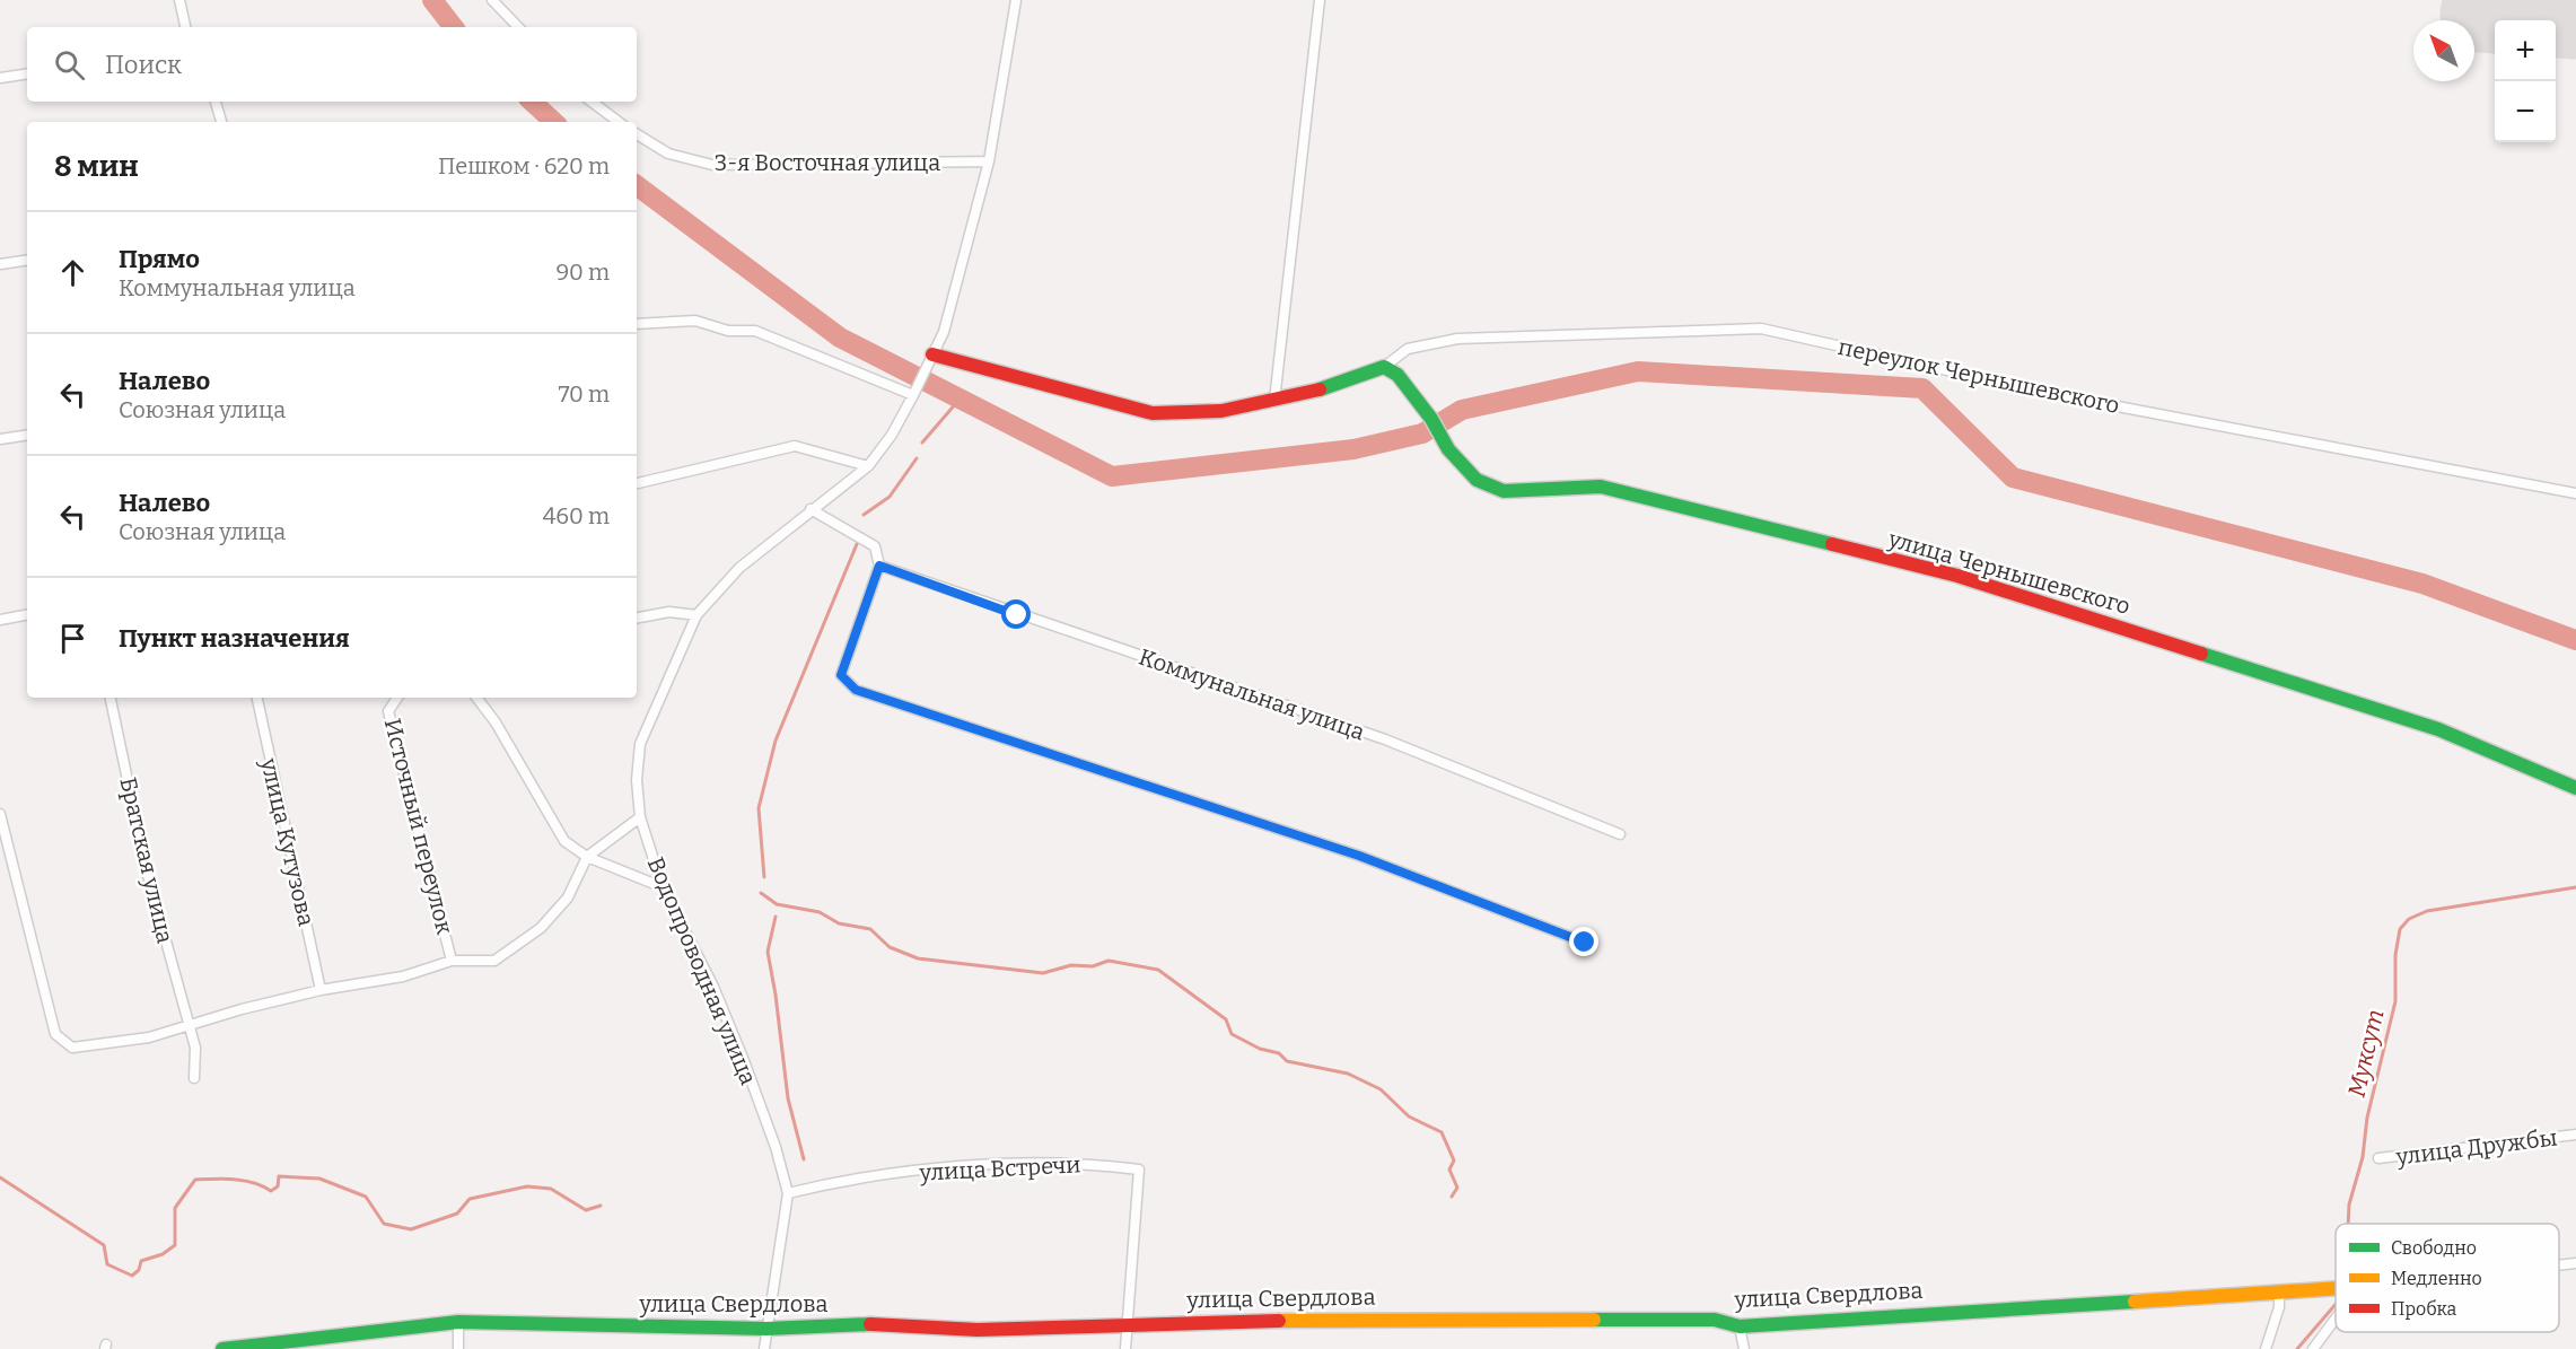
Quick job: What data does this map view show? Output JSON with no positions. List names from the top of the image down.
{
  "streets": {
    "street": [
      "3-я Восточная улица",
      "переулок Чернышевского",
      "улица Чернышевского",
      "Коммунальная улица",
      "Источный переулок",
      "улица Кутузова",
      "Братская улица",
      "Водопроводная улица",
      "улица Дружбы",
      "улица Встречи",
      "улица Свердлова"
    ]
  },
  "crossings": [
    ["3-я Восточная улица", "Водопроводная улица"],
    ["переулок Чернышевского", "улица Чернышевского"],
    ["Водопроводная улица", "улица Встречи"],
    ["Водопроводная улица", "улица Свердлова"],
    ["улица Встречи", "улица Свердлова"]
  ],
  "water": ["Муксут"],
  "legend": ["Свободно", "Медленно", "Пробка"],
  "north": "top left",
  "page": {
    "map_buttons": ["+", "−"],
    "search": "Поиск",
    "heading": ["8 мин", "Пешком · 620 m"],
    "list": [
      ["Прямо", "Коммунальная улица", "90 m"],
      ["Налево", "Союзная улица", "70 m"],
      ["Налево", "Союзная улица", "460 m"],
      "Пункт назначения"
    ]
  }
}
